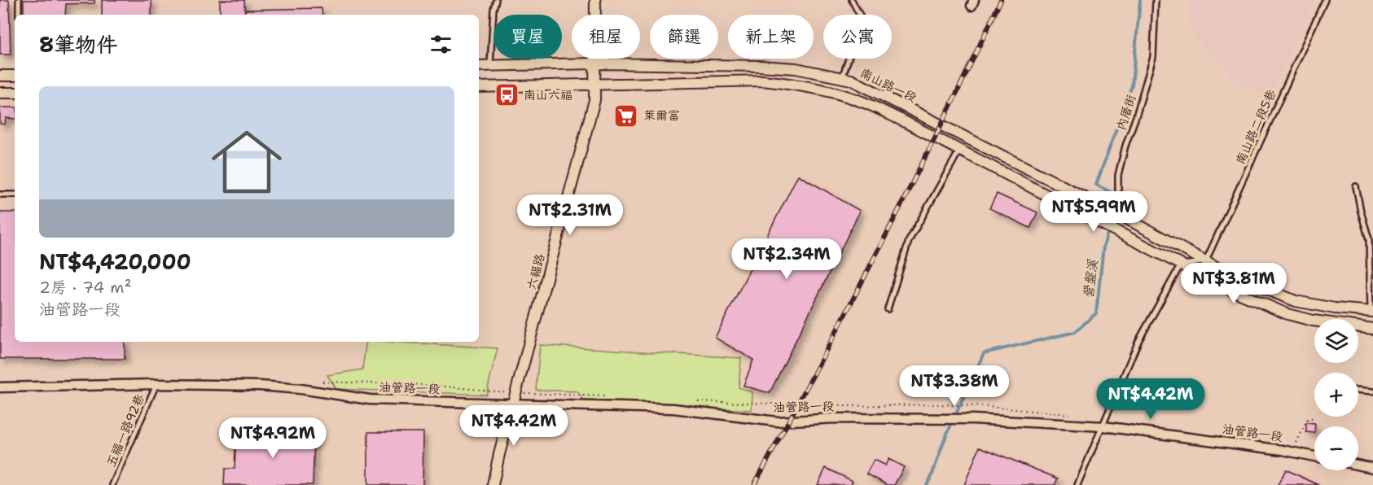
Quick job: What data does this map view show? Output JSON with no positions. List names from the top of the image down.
{
  "streets": {
    "street": ["南山路一段", "六福路", "油管路一段"],
    "lane": ["內厝街", "南山路二段5巷", "五福一路92巷"]
  },
  "crossings": [
    ["南山路一段", "內厝街"],
    ["南山路一段", "南山路二段5巷"],
    ["南山路一段", "六福路"],
    ["六福路", "油管路一段"],
    ["油管路一段", "五福一路92巷"]
  ],
  "water": ["營盤溪"],
  "places": {
    "bus stop": ["南山六福"],
    "supermarket": ["萊爾富"]
  },
  "page": {
    "chip": [
      "買屋",
      "租屋",
      "篩選",
      "新上架",
      "公寓"
    ],
    "heading": "8筆物件",
    "list": [
      {
        "name": "NT$4,420,000",
        "note": "2房 · 74 m² · 油管路一段"
      }
    ],
    "price": [
      "NT$5.99M",
      "NT$2.31M",
      "NT$2.34M",
      "NT$3.81M",
      "NT$3.38M",
      "NT$4.42M",
      "NT$4.42M",
      "NT$4.92M"
    ],
    "map_buttons": ["+", "−"]
  }
}
